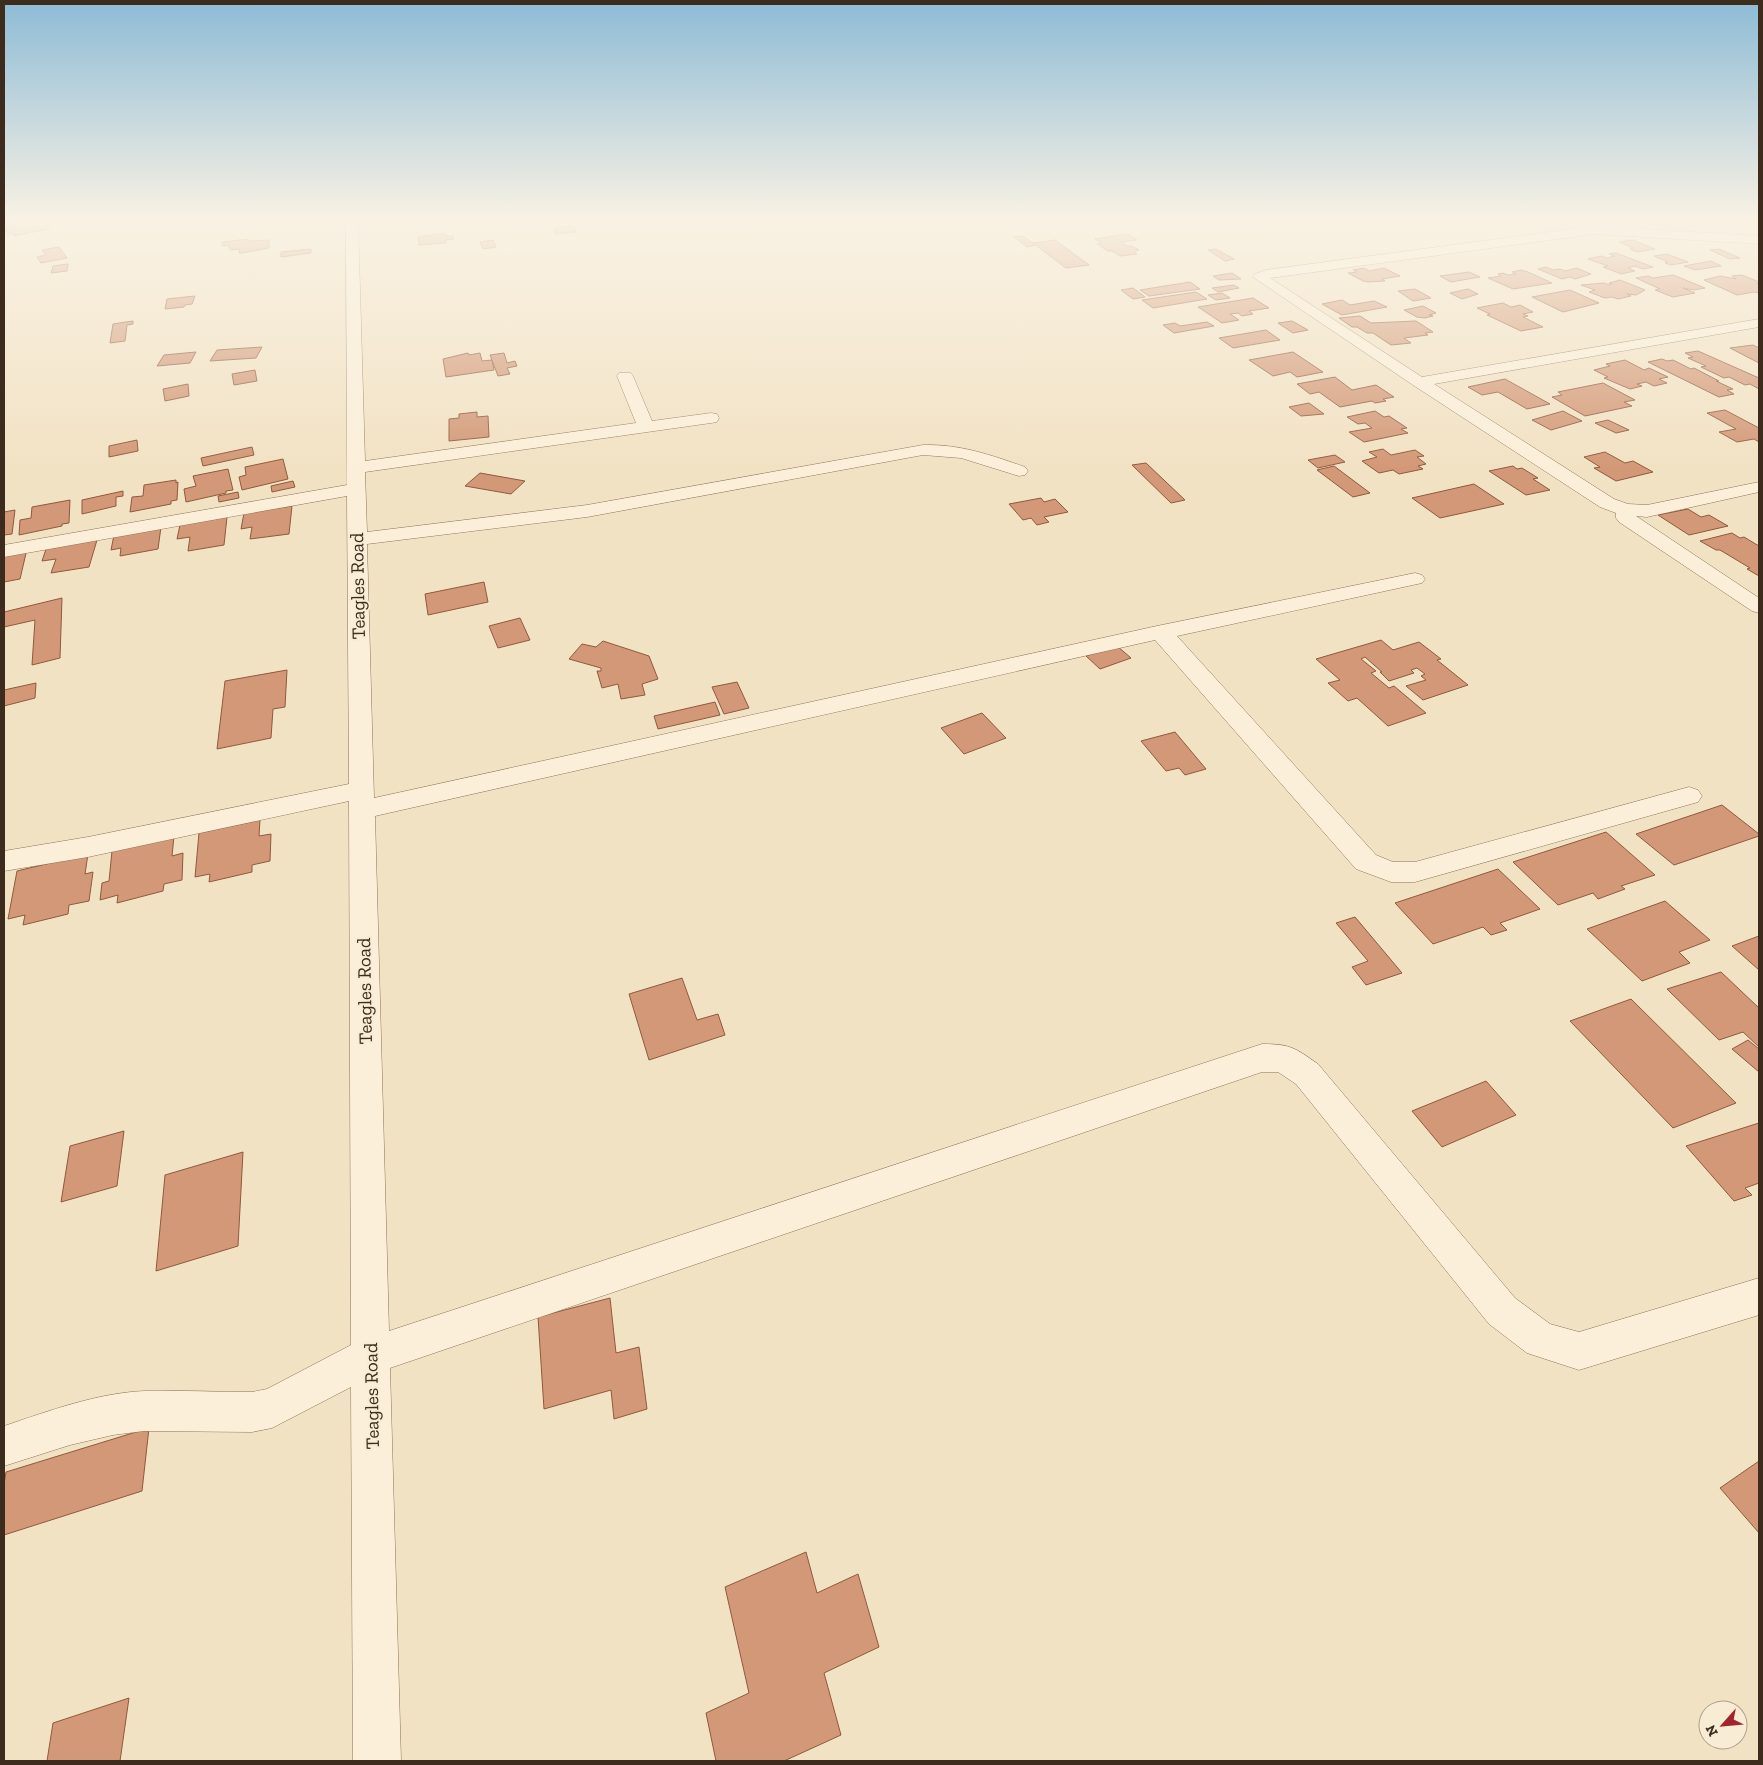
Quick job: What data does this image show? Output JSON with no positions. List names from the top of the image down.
{
  "streets": {
    "street": ["Teagles Road"]
  },
  "north": "bottom left"
}
